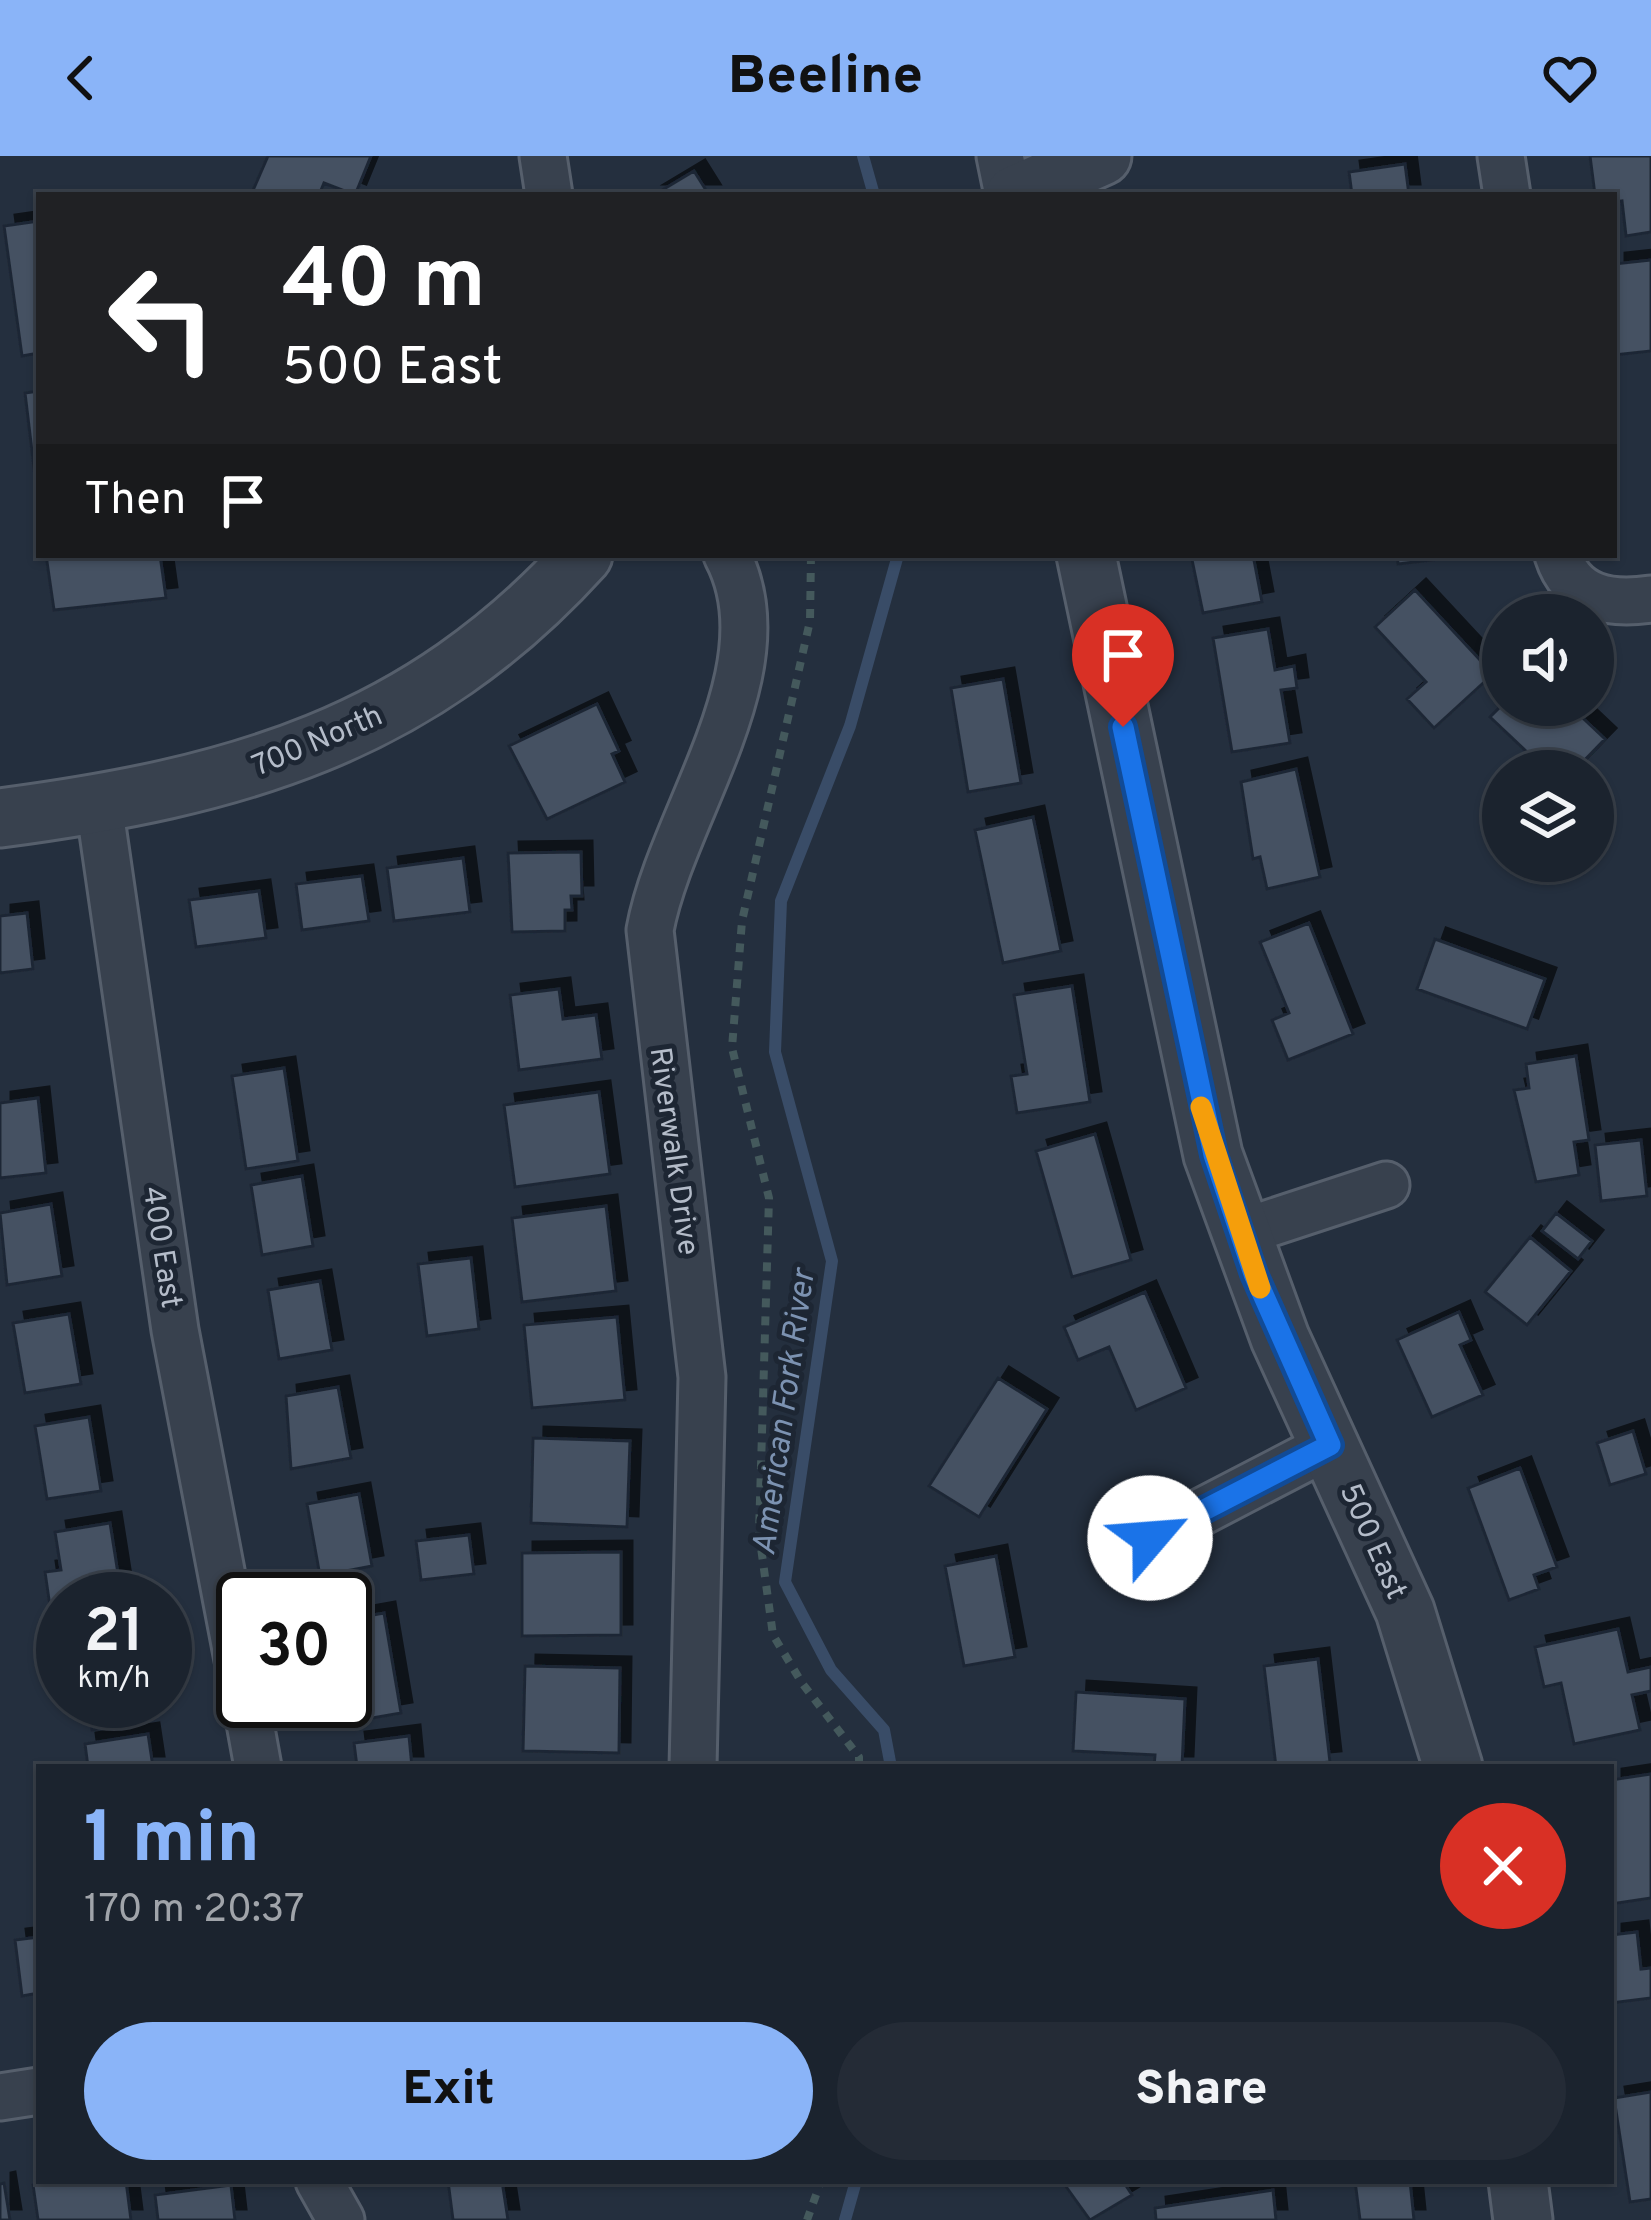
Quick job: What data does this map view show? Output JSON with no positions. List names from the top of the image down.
{
  "streets": {
    "street": [
      "700 North",
      "Riverwalk Drive",
      "400 East",
      "500 East"
    ]
  },
  "crossings": [
    ["700 North", "400 East"]
  ],
  "water": ["American Fork River"],
  "page": {
    "header": "Beeline",
    "turn": ["40 m", "500 East"],
    "then": "Then",
    "speed": "21 km/h",
    "limit": "30",
    "heading": ["1 min", "170 m · 20:37"],
    "buttons": ["Exit", "Share"]
  }
}
